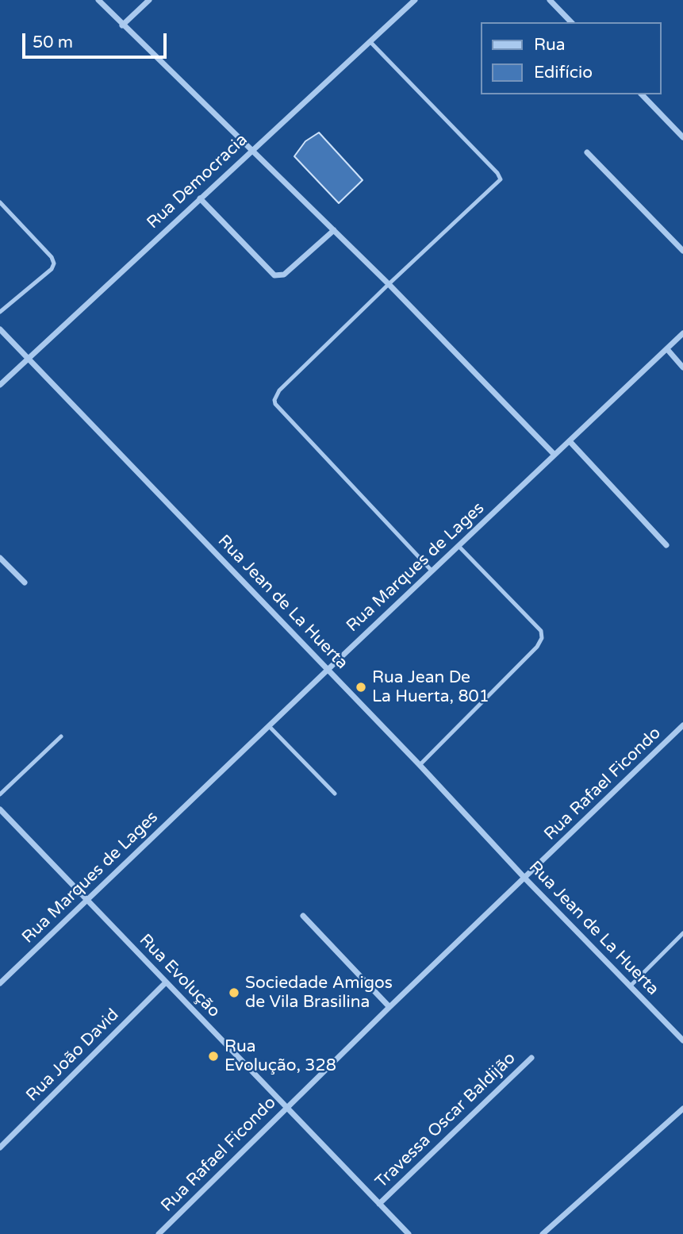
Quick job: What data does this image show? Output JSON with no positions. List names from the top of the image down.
{
  "streets": {
    "street": [
      "Rua Democracia",
      "Rua Marques de Lages",
      "Rua Jean de La Huerta",
      "Rua Rafael Ficondo",
      "Rua Evolução",
      "Rua João David",
      "Travessa Oscar Baldijão"
    ]
  },
  "crossings": [
    ["Rua Democracia", "Rua Jean de La Huerta"],
    ["Rua Marques de Lages", "Rua Jean de La Huerta"],
    ["Rua Marques de Lages", "Rua Evolução"],
    ["Rua Jean de La Huerta", "Rua Rafael Ficondo"],
    ["Rua Rafael Ficondo", "Rua Evolução"],
    ["Rua Evolução", "Rua João David"],
    ["Rua Evolução", "Travessa Oscar Baldijão"]
  ],
  "places": ["Rua Jean De La Huerta, 801", "Sociedade Amigos de Vila Brasilina", "Rua Evolução, 328"],
  "legend": ["Rua", "Edifício"],
  "scale_bar": "50 m"
}
